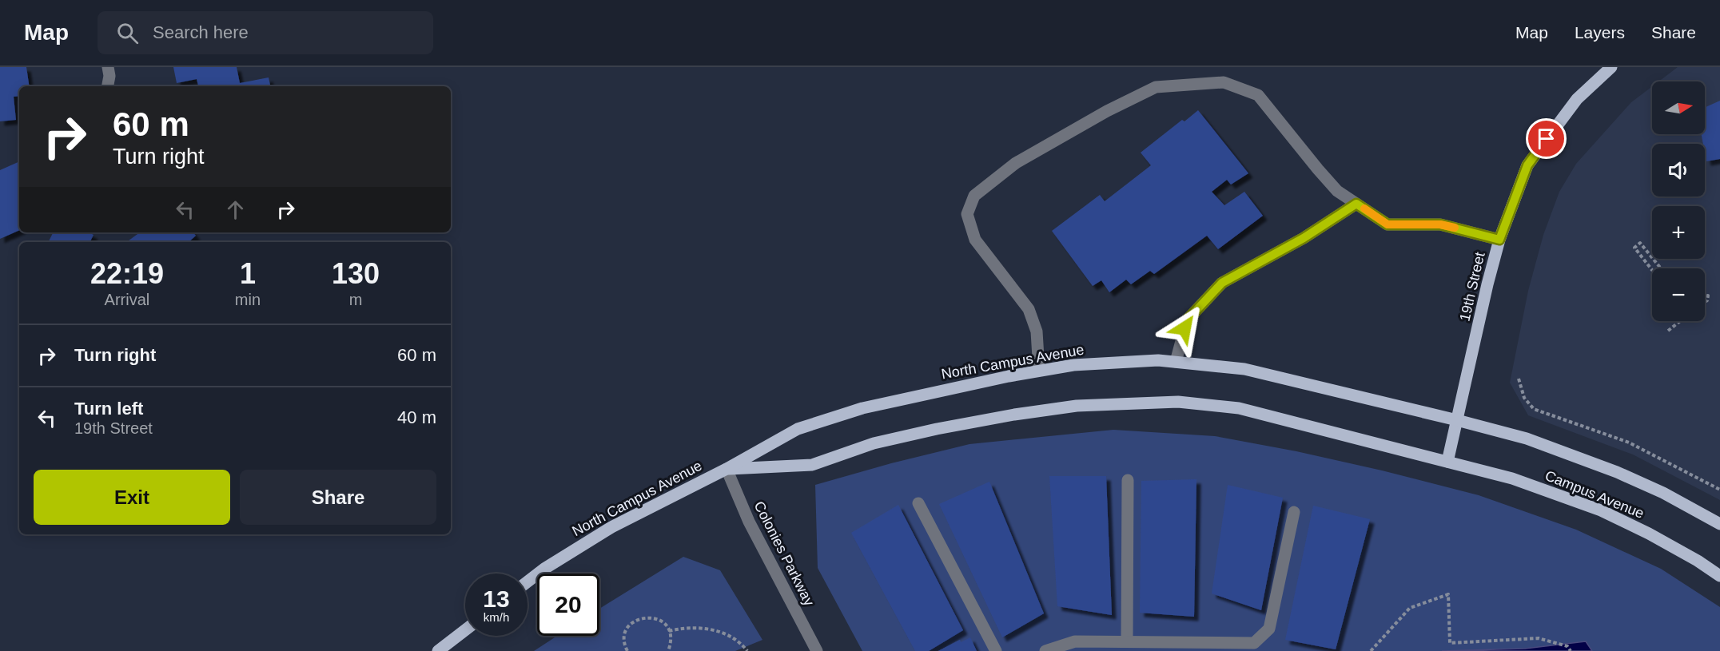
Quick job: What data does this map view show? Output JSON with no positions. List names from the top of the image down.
{
  "streets": {
    "main road": ["19th Street", "North Campus Avenue", "Campus Avenue"],
    "street": ["Colonies Parkway"]
  },
  "crossings": [
    ["19th Street", "North Campus Avenue"],
    ["19th Street", "Campus Avenue"],
    ["North Campus Avenue", "Campus Avenue"],
    ["North Campus Avenue", "Colonies Parkway"]
  ],
  "north": "right",
  "page": {
    "header": "Map",
    "search": "Search here",
    "nav": ["Map", "Layers", "Share"],
    "map_buttons": ["+", "−"],
    "turn": ["60 m", "Turn right"],
    "eta": [
      "22:19",
      "Arrival",
      "1",
      "min",
      "130",
      "m"
    ],
    "list": [
      {
        "name": "Turn right",
        "value": "60 m"
      },
      {
        "name": "Turn left",
        "note": "19th Street",
        "value": "40 m"
      }
    ],
    "buttons": ["Exit", "Share"],
    "speed": "13 km/h",
    "limit": "20"
  }
}
